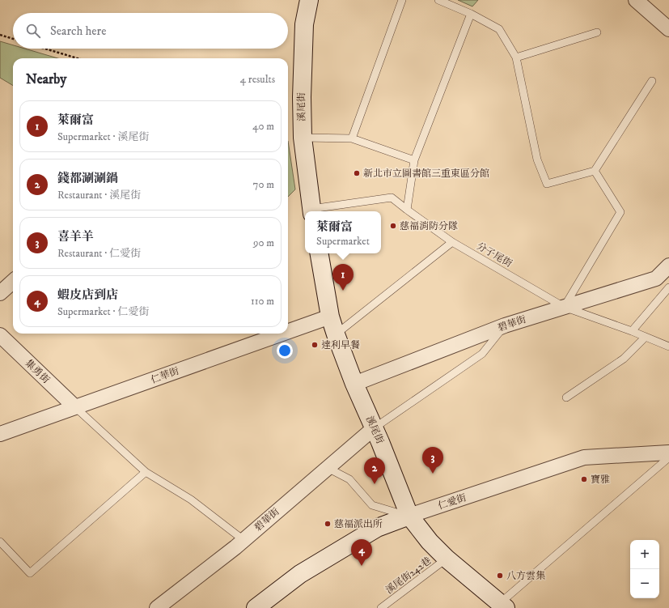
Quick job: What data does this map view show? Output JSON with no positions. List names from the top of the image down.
{
  "streets": {
    "street": [
      "溪尾街",
      "碧華街",
      "集勇街",
      "仁華街",
      "仁愛街"
    ],
    "lane": ["分子尾街", "溪尾街242巷"]
  },
  "crossings": [
    ["溪尾街", "分子尾街"],
    ["溪尾街", "碧華街"],
    ["溪尾街", "仁華街"],
    ["溪尾街", "仁愛街"],
    ["溪尾街", "溪尾街242巷"],
    ["分子尾街", "碧華街"],
    ["集勇街", "仁華街"]
  ],
  "places": [
    "新北市立圖書館三重東區分館",
    "慈福消防分隊",
    "達利早餐",
    "寶雅",
    "慈福派出所",
    "八方雲集"
  ],
  "page": {
    "search": "Search here",
    "heading": ["Nearby", "4 results"],
    "list": [
      {
        "mark": "1",
        "name": "萊爾富",
        "note": "Supermarket · 溪尾街",
        "value": "40 m"
      },
      {
        "mark": "2",
        "name": "錢都涮涮鍋",
        "note": "Restaurant · 溪尾街",
        "value": "70 m"
      },
      {
        "mark": "3",
        "name": "喜羊羊",
        "note": "Restaurant · 仁愛街",
        "value": "90 m"
      },
      {
        "mark": "4",
        "name": "蝦皮店到店",
        "note": "Supermarket · 仁愛街",
        "value": "110 m"
      }
    ],
    "popup": ["萊爾富", "Supermarket"],
    "pins": [
      "1",
      "3",
      "2",
      "4"
    ],
    "map_buttons": ["+", "−"]
  }
}
